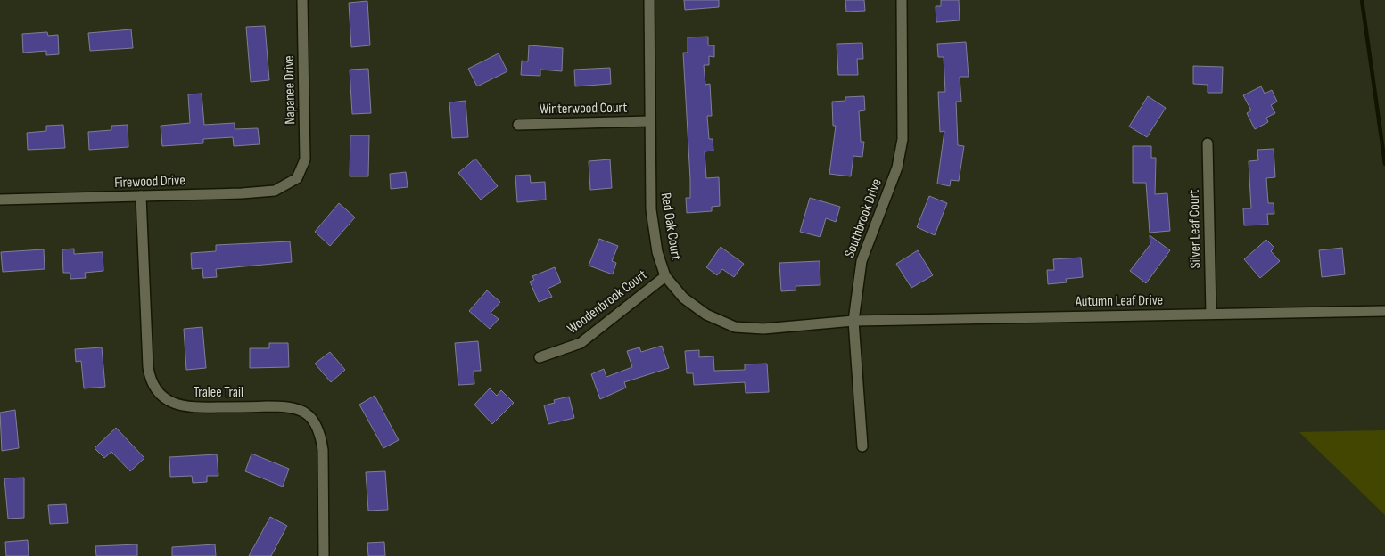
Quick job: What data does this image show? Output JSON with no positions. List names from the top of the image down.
{
  "streets": {
    "street": [
      "Napanee Drive",
      "Winterwood Court",
      "Firewood Drive",
      "Southbrook Drive",
      "Red Oak Court",
      "Silver Leaf Court",
      "Autumn Leaf Drive",
      "Woodenbrook Court",
      "Tralee Trail"
    ]
  },
  "crossings": [
    ["Napanee Drive", "Firewood Drive"],
    ["Winterwood Court", "Red Oak Court"],
    ["Firewood Drive", "Tralee Trail"],
    ["Southbrook Drive", "Red Oak Court"],
    ["Southbrook Drive", "Autumn Leaf Drive"],
    ["Red Oak Court", "Autumn Leaf Drive"],
    ["Red Oak Court", "Woodenbrook Court"],
    ["Silver Leaf Court", "Autumn Leaf Drive"]
  ]
}
